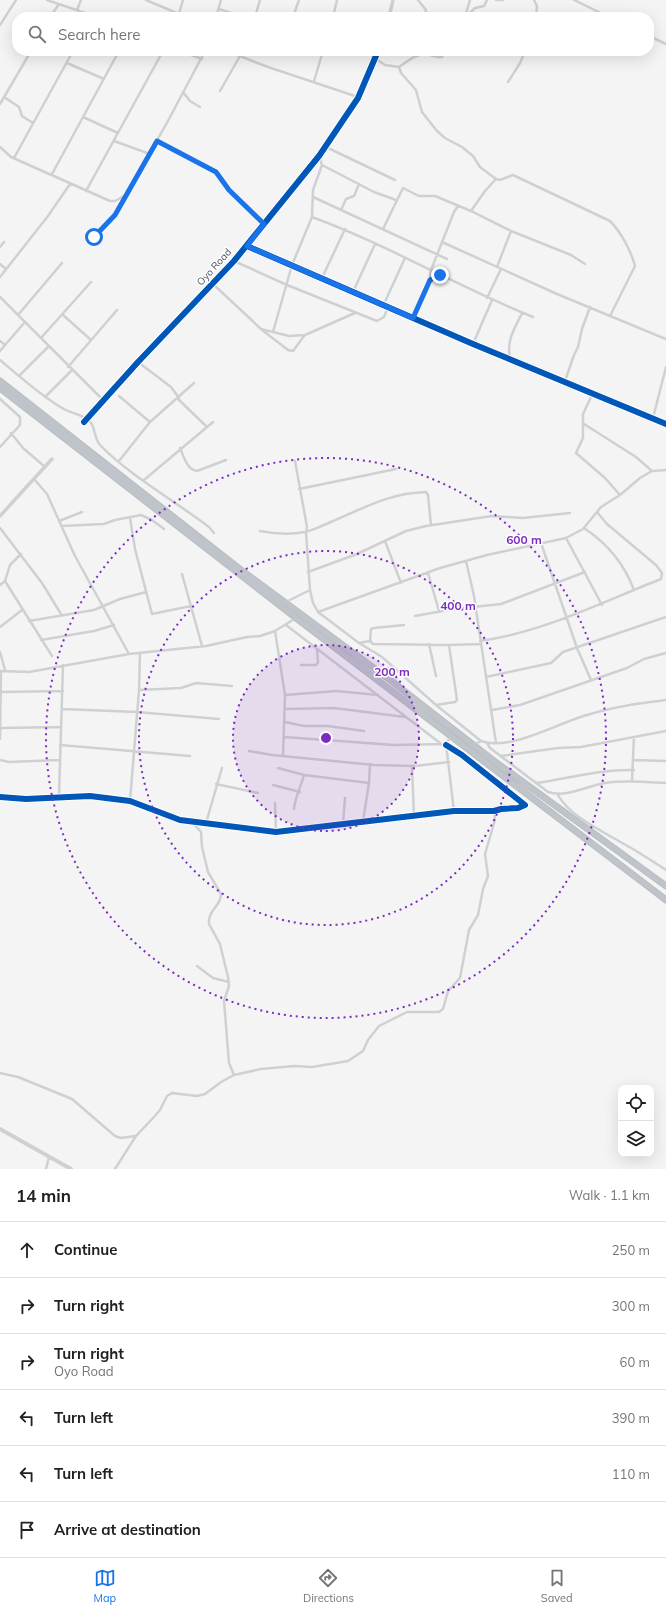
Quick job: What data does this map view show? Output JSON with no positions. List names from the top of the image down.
{
  "streets": {
    "street": ["Oyo Road"]
  },
  "page": {
    "search": "Search here",
    "heading": ["14 min", "Walk · 1.1 km"],
    "list": [
      ["Continue", "250 m"],
      ["Turn right", "300 m"],
      ["Turn right", "Oyo Road", "60 m"],
      ["Turn left", "390 m"],
      ["Turn left", "110 m"],
      "Arrive at destination"
    ],
    "nav": ["Map", "Directions", "Saved"]
  },
  "rings": ["600 m", "400 m", "200 m"]
}
